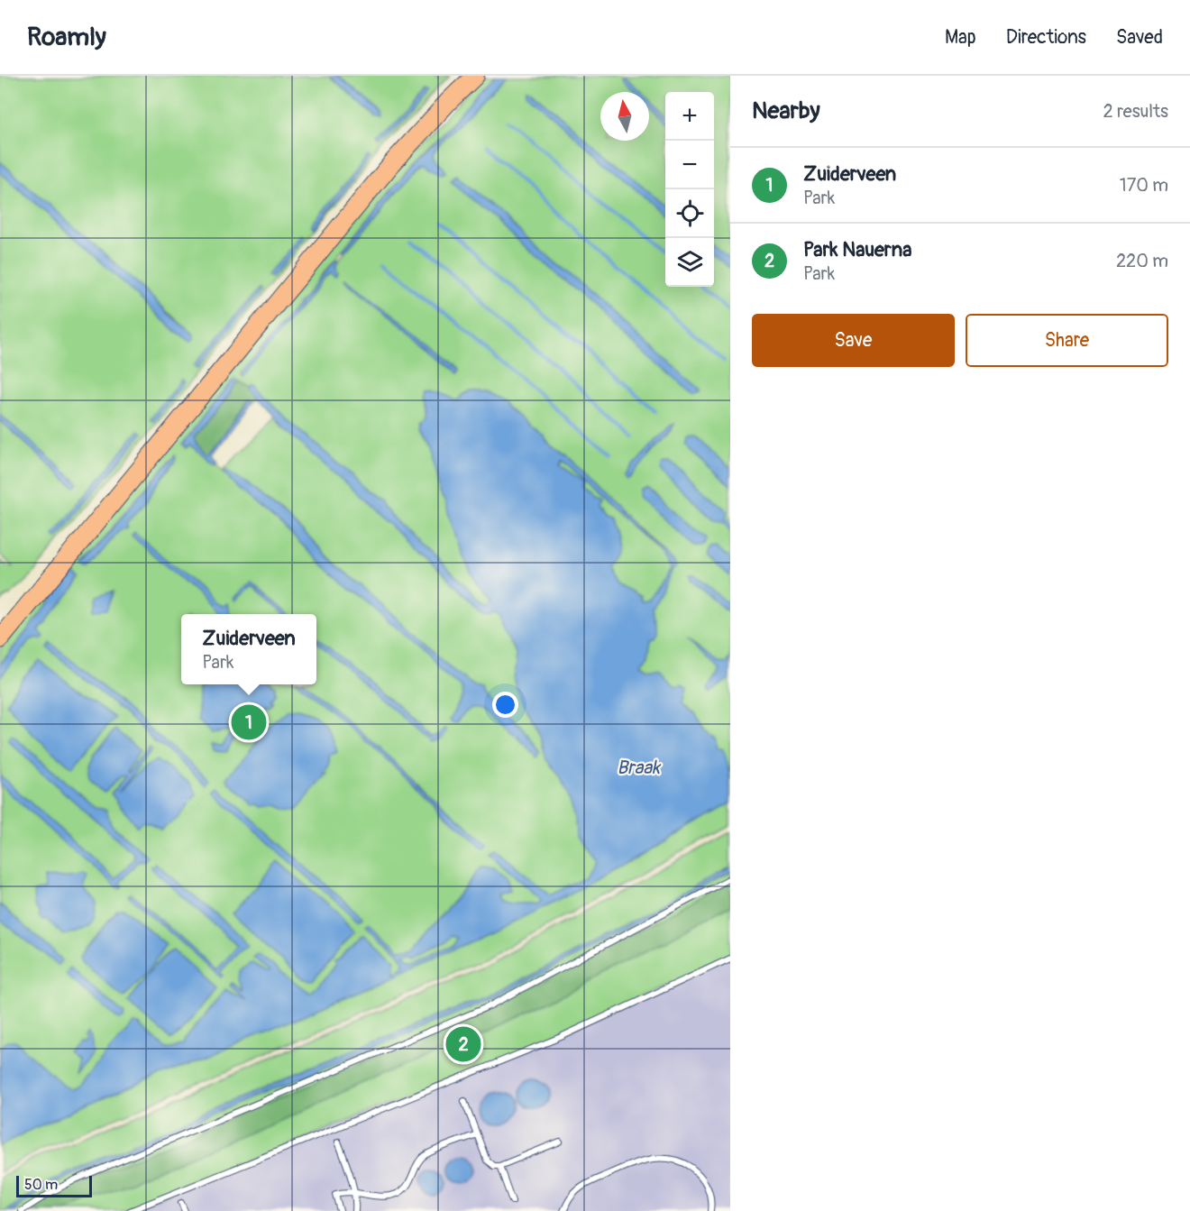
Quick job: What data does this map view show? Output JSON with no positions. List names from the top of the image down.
{
  "water": ["Braak"],
  "scale_bar": "50 m",
  "north": "top",
  "page": {
    "header": "Roamly",
    "nav": ["Map", "Directions", "Saved"],
    "heading": ["Nearby", "2 results"],
    "map_buttons": ["+", "−"],
    "list": [
      {
        "mark": "1",
        "name": "Zuiderveen",
        "note": "Park",
        "value": "170 m"
      },
      {
        "mark": "2",
        "name": "Park Nauerna",
        "note": "Park",
        "value": "220 m"
      }
    ],
    "buttons": ["Save", "Share"],
    "popup": ["Zuiderveen", "Park"],
    "pins": ["1", "2"],
    "scale": "50 m"
  }
}
